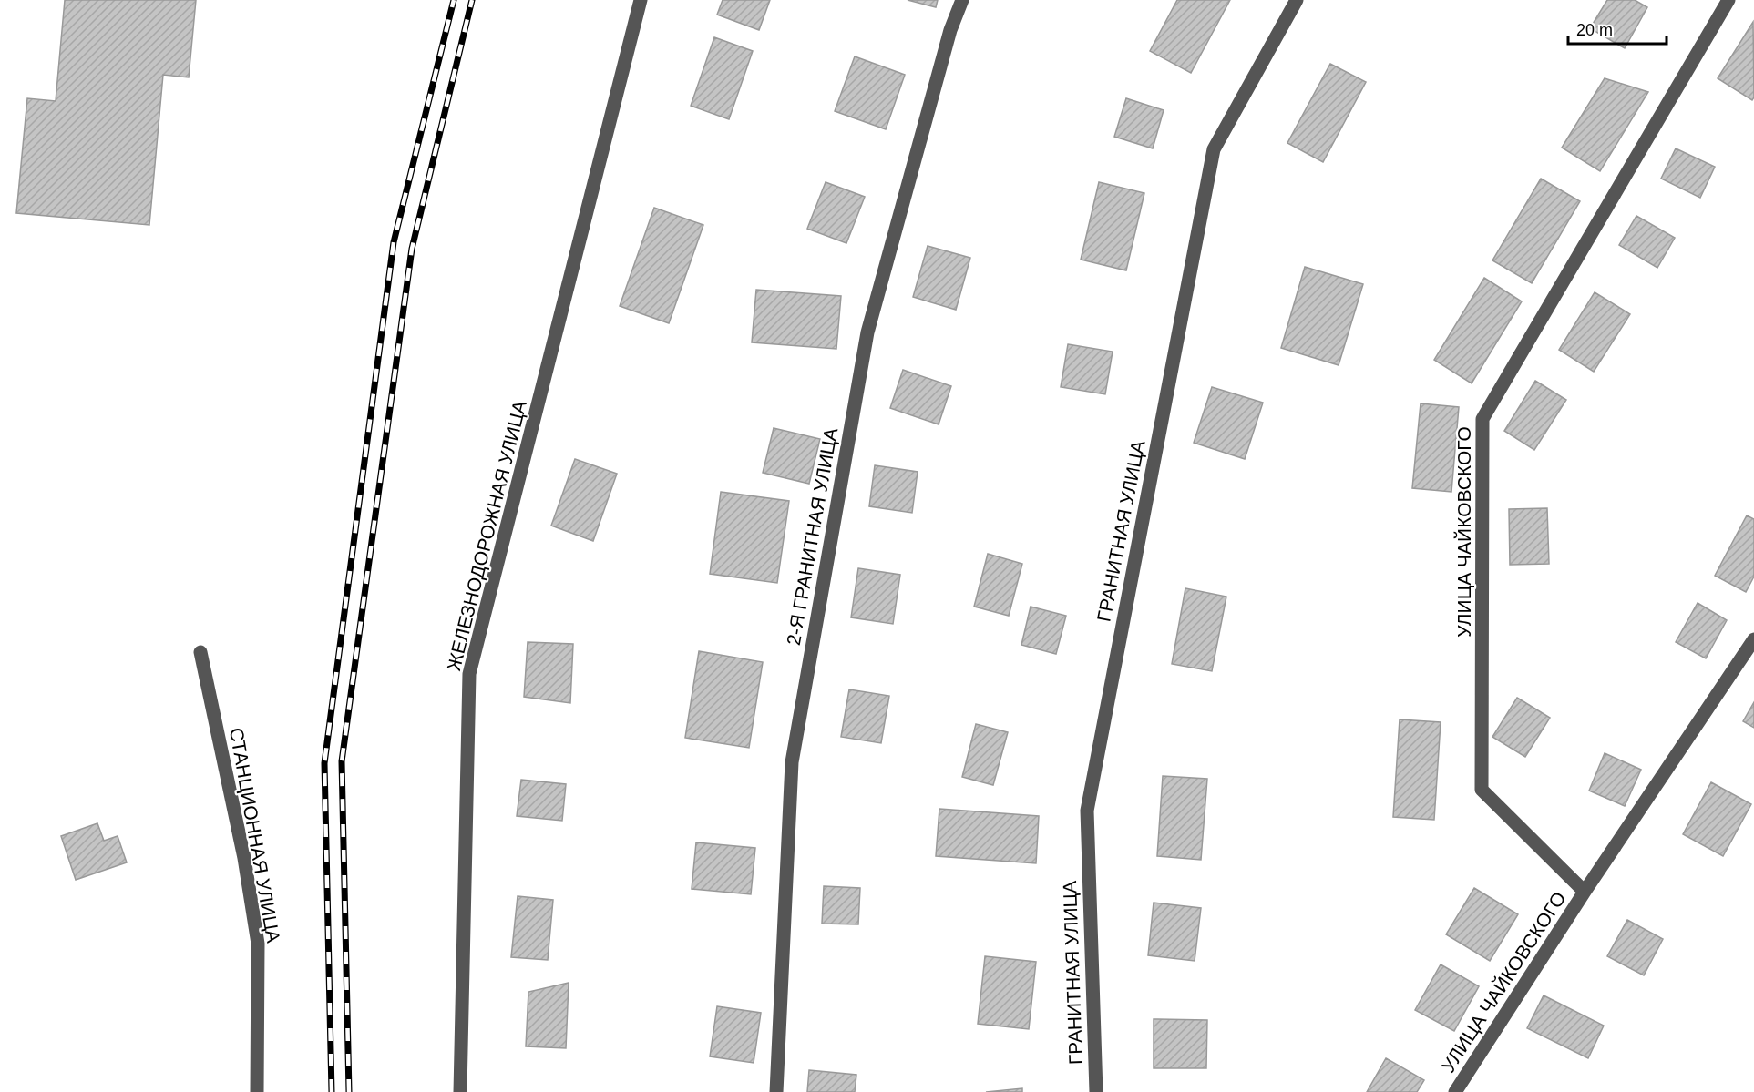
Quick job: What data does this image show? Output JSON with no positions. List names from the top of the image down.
{
  "streets": {
    "street": [
      "ГРАНИТНАЯ УЛИЦА",
      "УЛИЦА ЧАЙКОВСКОГО",
      "ЖЕЛЕЗНОДОРОЖНАЯ УЛИЦА",
      "2-Я ГРАНИТНАЯ УЛИЦА",
      "СТАНЦИОННАЯ УЛИЦА"
    ]
  },
  "scale_bar": "20 m"
}
